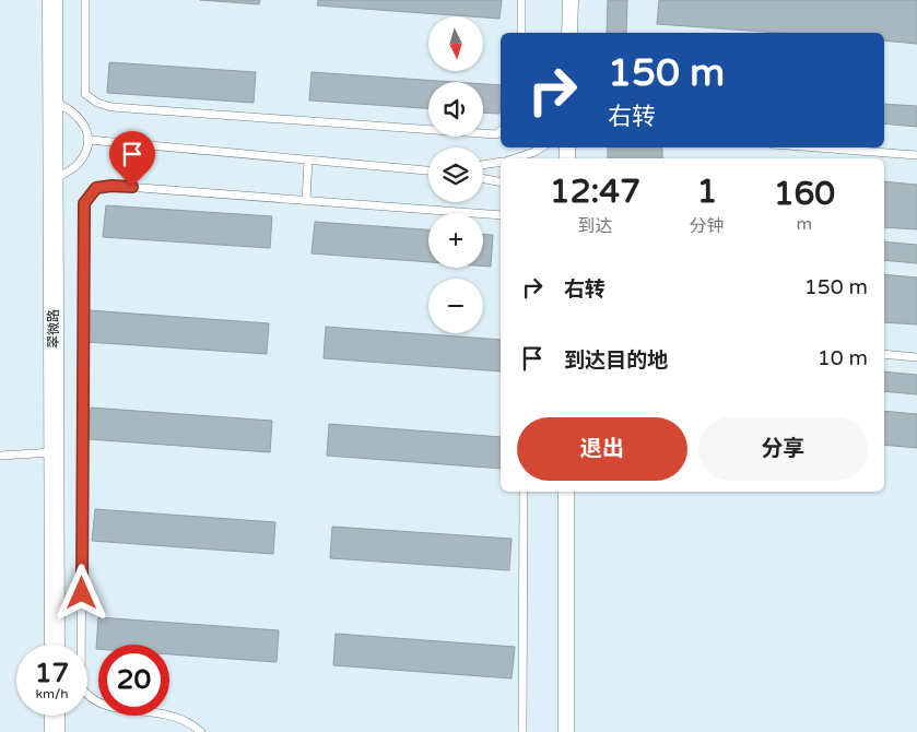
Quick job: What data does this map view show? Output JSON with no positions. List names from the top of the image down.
{
  "streets": {
    "street": ["翠微路"]
  },
  "north": "bottom",
  "page": {
    "map_buttons": ["+", "−"],
    "turn": ["150 m", "右转"],
    "eta": [
      "12:47",
      "到达",
      "1",
      "分钟",
      "160",
      "m"
    ],
    "list": [
      {
        "name": "右转",
        "value": "150 m"
      },
      {
        "name": "到达目的地",
        "value": "10 m"
      }
    ],
    "buttons": ["退出", "分享"],
    "speed": "17 km/h",
    "limit": "20"
  }
}
